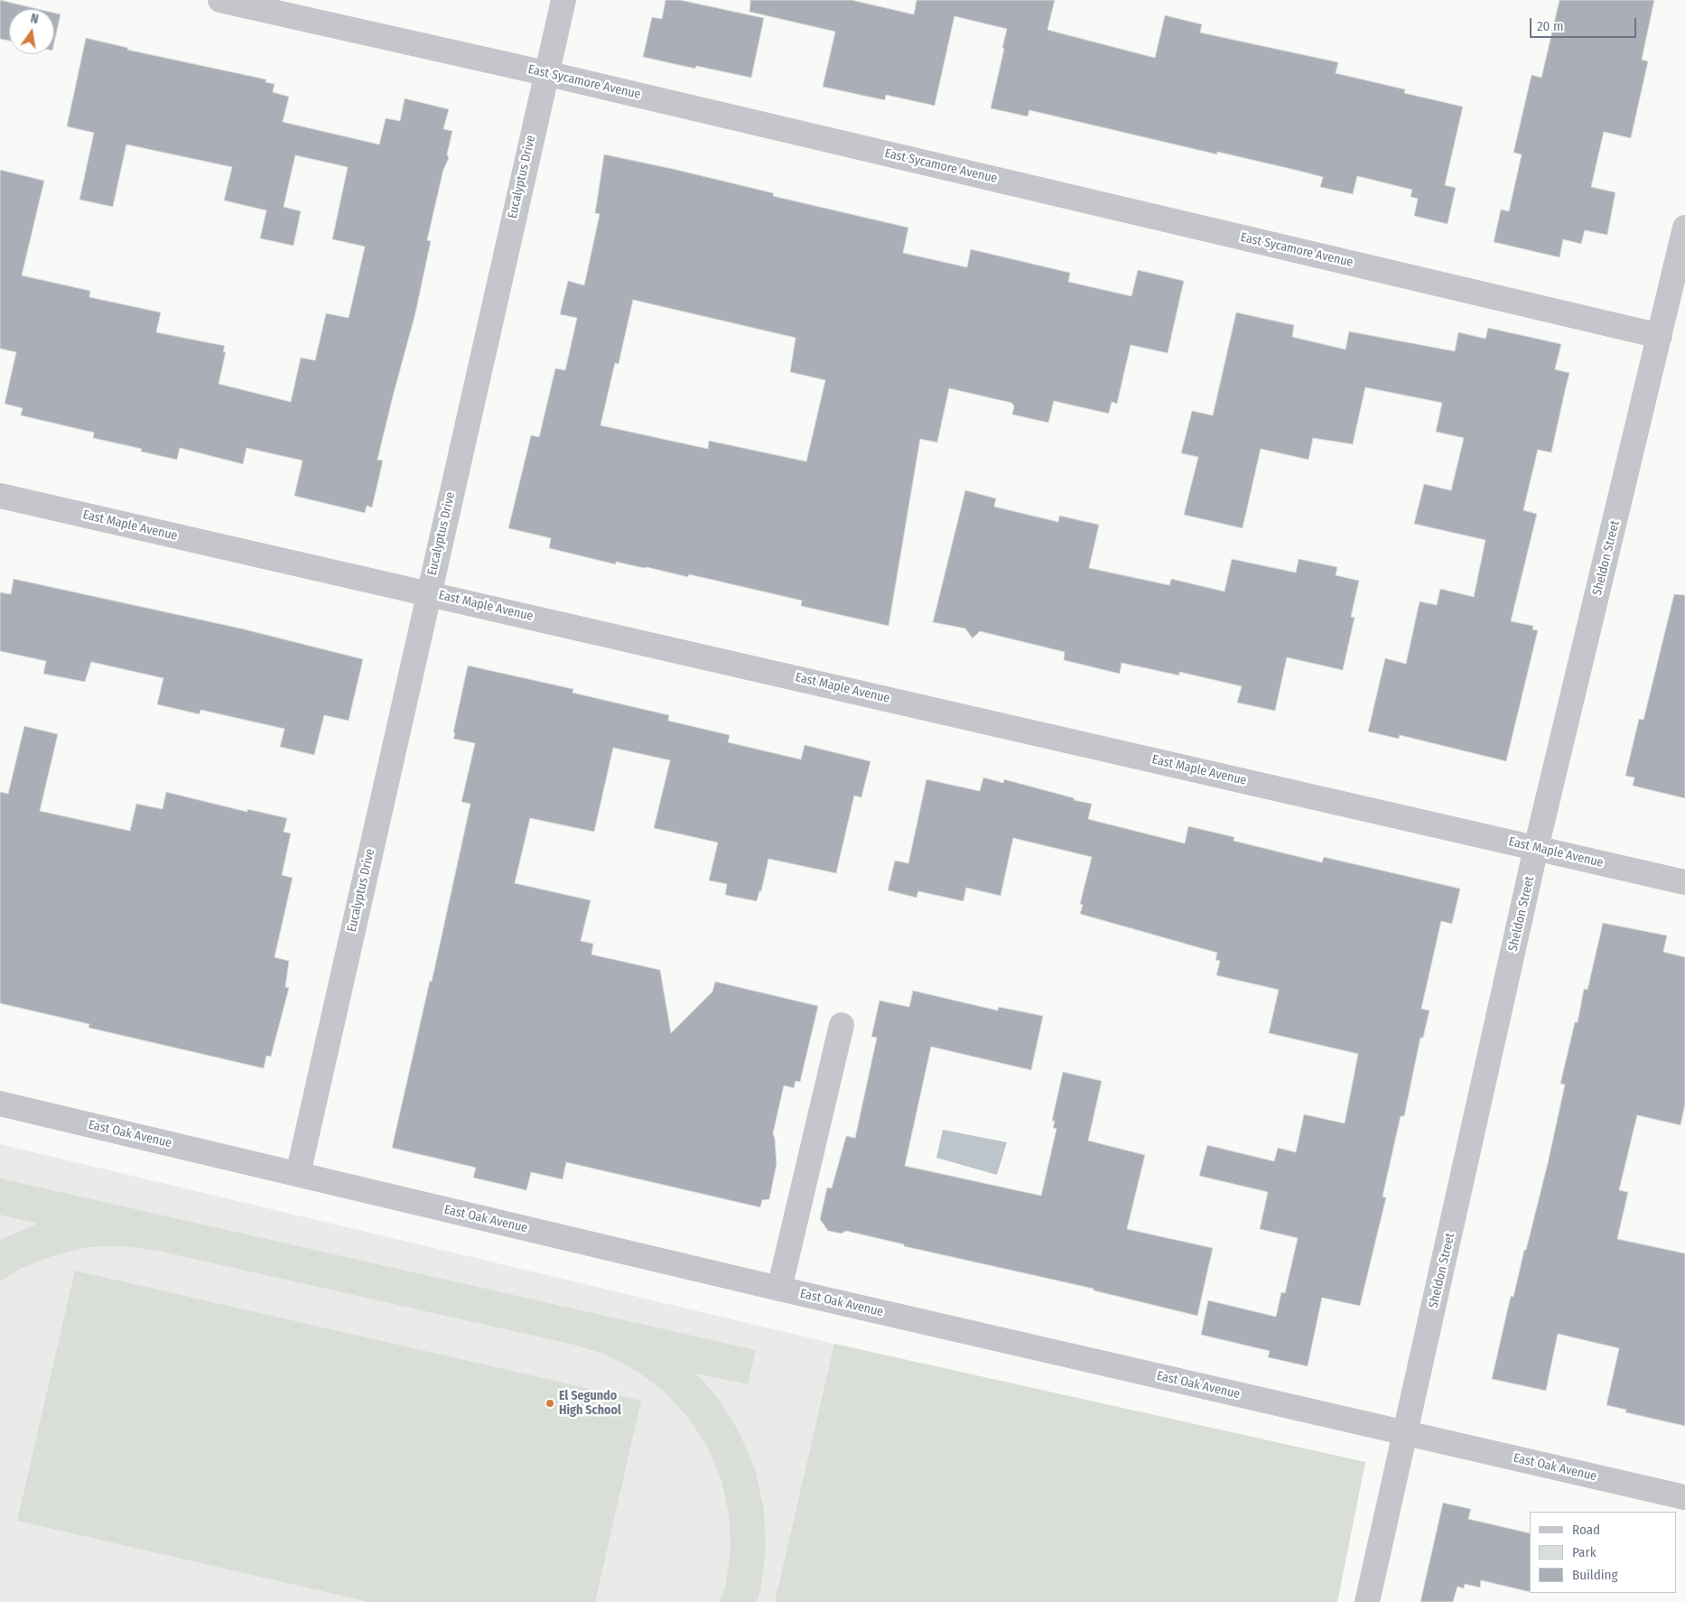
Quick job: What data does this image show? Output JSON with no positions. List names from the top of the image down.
{
  "streets": {
    "street": [
      "East Sycamore Avenue",
      "Eucalyptus Drive",
      "East Maple Avenue",
      "Sheldon Street",
      "East Oak Avenue"
    ]
  },
  "crossings": [
    ["East Sycamore Avenue", "Eucalyptus Drive"],
    ["East Sycamore Avenue", "Sheldon Street"],
    ["Eucalyptus Drive", "East Maple Avenue"],
    ["Eucalyptus Drive", "East Oak Avenue"],
    ["East Maple Avenue", "Sheldon Street"],
    ["Sheldon Street", "East Oak Avenue"]
  ],
  "places": ["El Segundo High School"],
  "legend": ["Road", "Park", "Building"],
  "scale_bar": "20 m",
  "north": "top"
}
